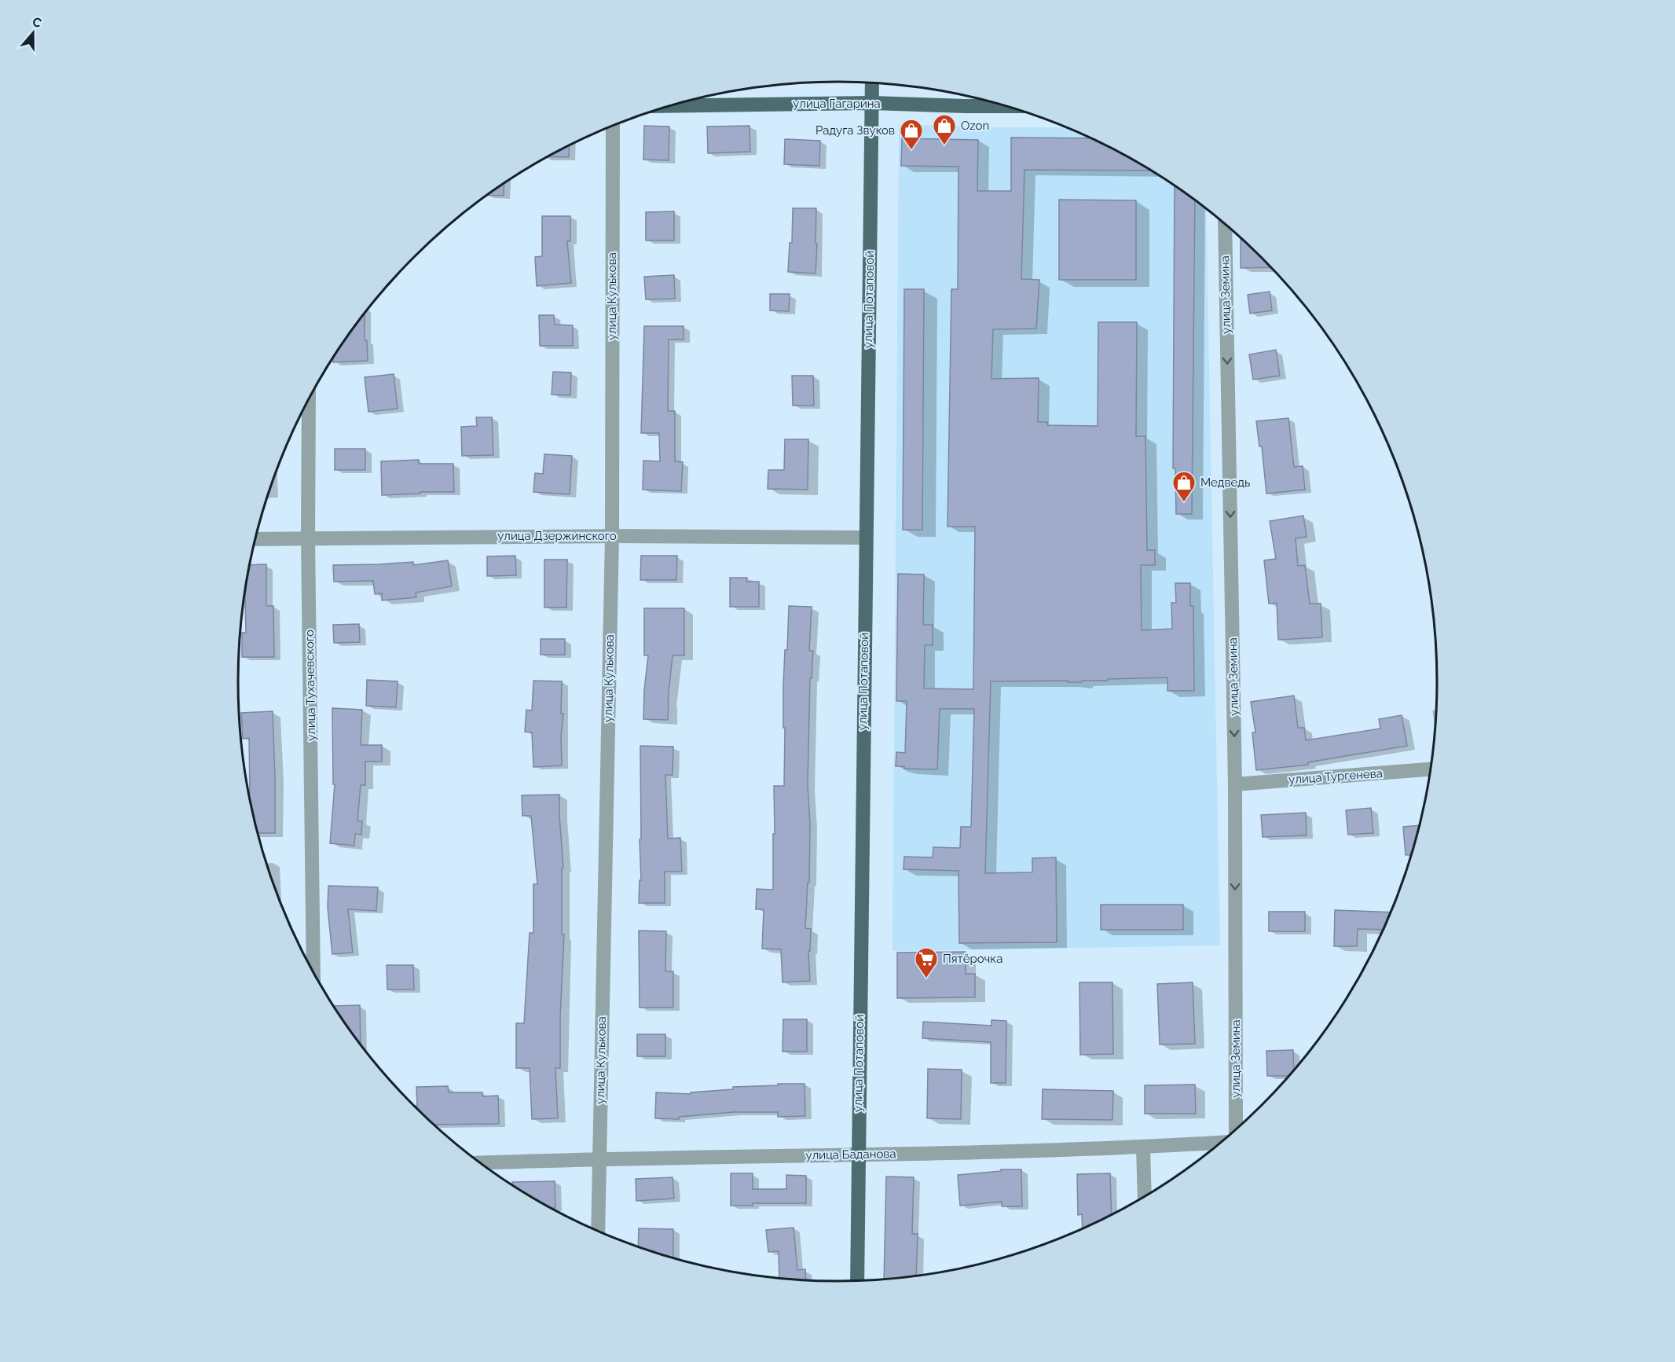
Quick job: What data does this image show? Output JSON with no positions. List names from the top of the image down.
{
  "streets": {
    "main road": ["улица Гагарина", "улица Потаповой"],
    "street": [
      "улица Земина",
      "улица Кулькова",
      "улица Дзержинского",
      "улица Тухачевского",
      "улица Тургенева",
      "улица Баданова"
    ]
  },
  "crossings": [
    ["улица Гагарина", "улица Потаповой"],
    ["улица Земина", "улица Тургенева"],
    ["улица Кулькова", "улица Дзержинского"],
    ["улица Кулькова", "улица Баданова"],
    ["улица Потаповой", "улица Дзержинского"],
    ["улица Потаповой", "улица Баданова"],
    ["улица Дзержинского", "улица Тухачевского"]
  ],
  "one_way": ["улица Земина"],
  "places": {
    "shop": ["Ozon", "Радуга Звуков", "Медведь"],
    "supermarket": ["Пятёрочка"]
  },
  "north": "top"
}
